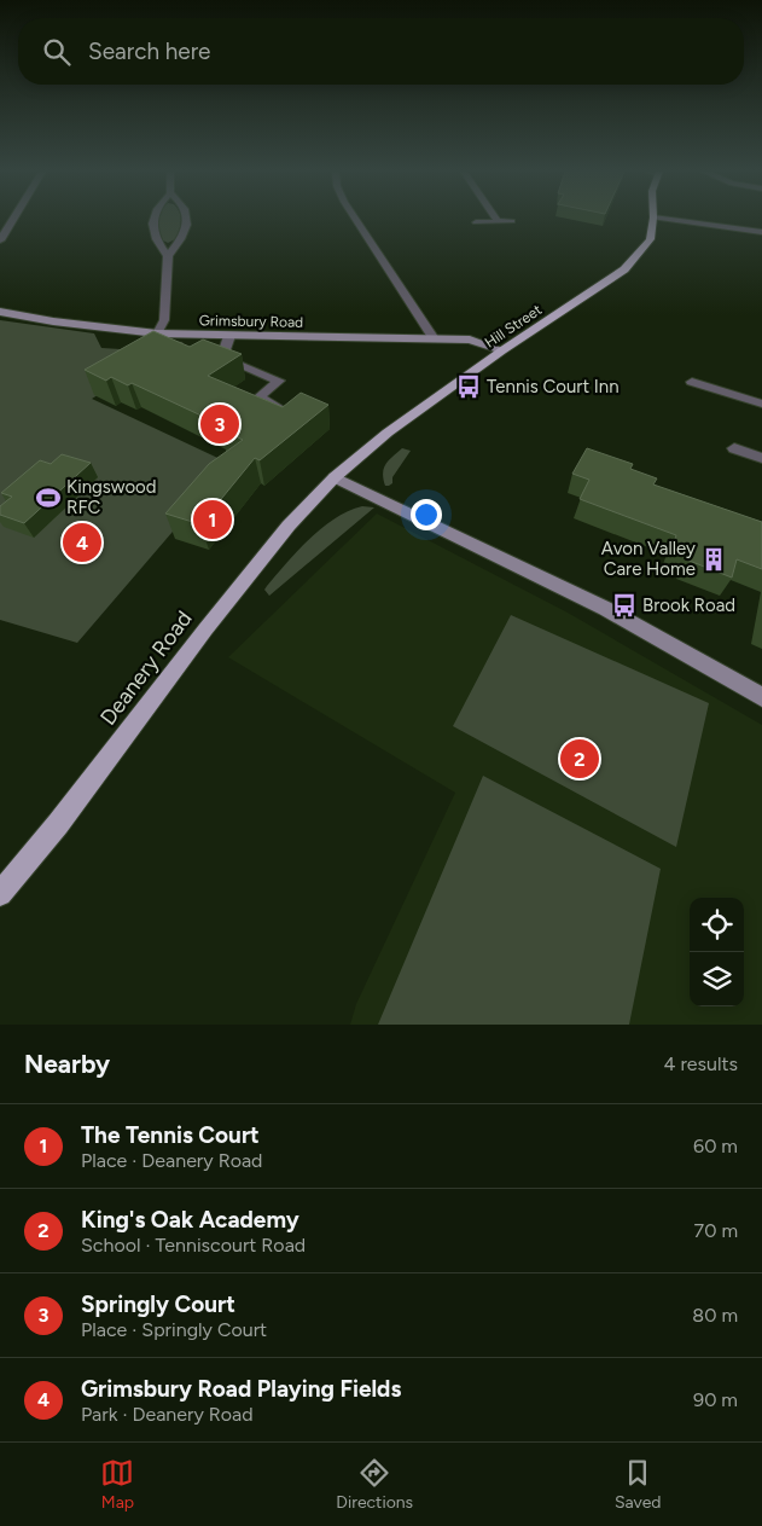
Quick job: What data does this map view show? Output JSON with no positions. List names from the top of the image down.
{
  "streets": {
    "main road": ["Hill Street", "Deanery Road"],
    "street": ["Grimsbury Road"]
  },
  "crossings": [
    ["Grimsbury Road", "Hill Street"],
    ["Hill Street", "Deanery Road"]
  ],
  "places": {
    "bus stop": ["Tennis Court Inn", "Brook Road"],
    "sports": ["Kingswood RFC"],
    "building": ["Avon Valley Care Home"]
  },
  "page": {
    "search": "Search here",
    "pins": [
      "3",
      "1",
      "4",
      "2"
    ],
    "heading": ["Nearby", "4 results"],
    "list": [
      {
        "mark": "1",
        "name": "The Tennis Court",
        "note": "Place · Deanery Road",
        "value": "60 m"
      },
      {
        "mark": "2",
        "name": "King's Oak Academy",
        "note": "School · Tenniscourt Road",
        "value": "70 m"
      },
      {
        "mark": "3",
        "name": "Springly Court",
        "note": "Place · Springly Court",
        "value": "80 m"
      },
      {
        "mark": "4",
        "name": "Grimsbury Road Playing Fields",
        "note": "Park · Deanery Road",
        "value": "90 m"
      }
    ],
    "nav": ["Map", "Directions", "Saved"]
  }
}
